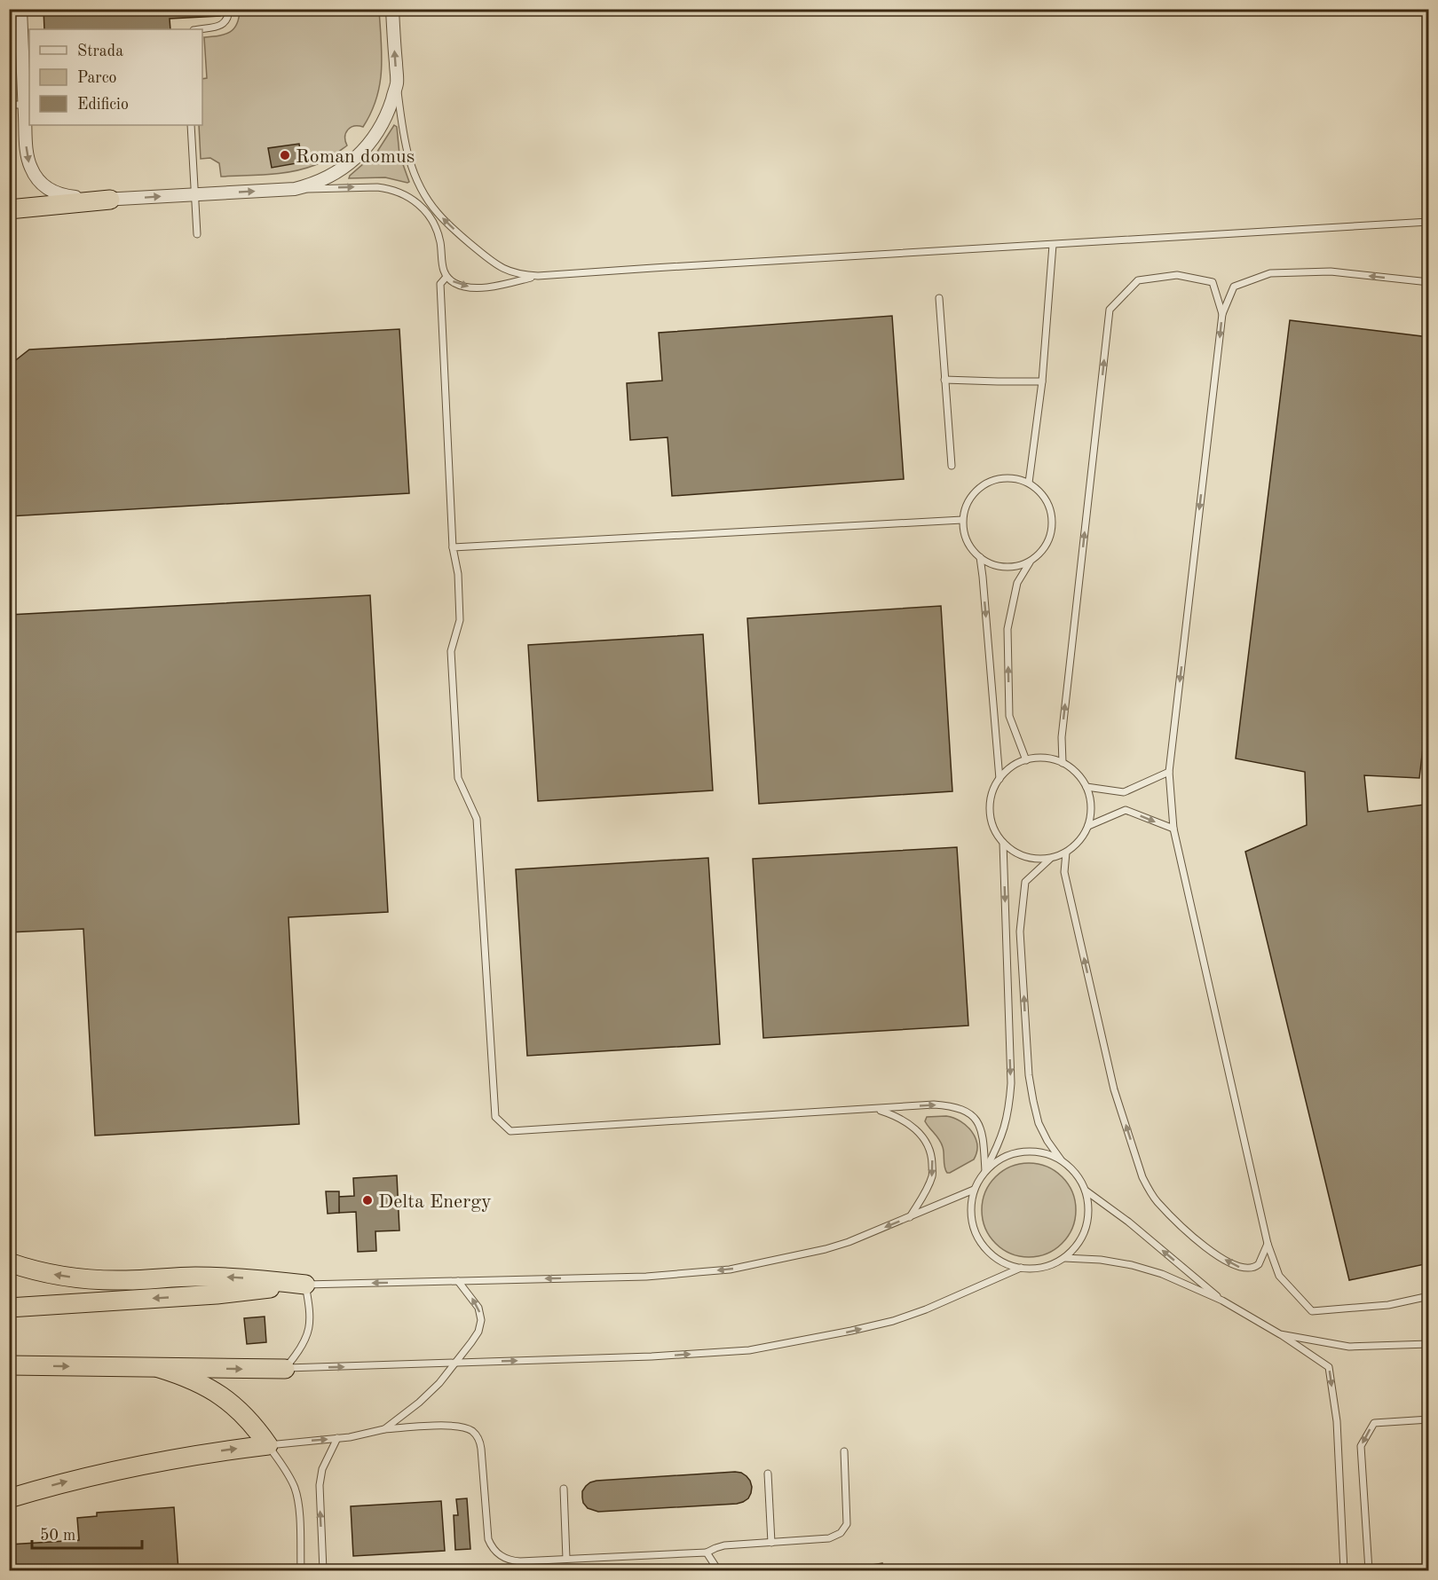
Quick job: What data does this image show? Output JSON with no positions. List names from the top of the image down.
{
  "places": ["Roman domus", "Delta Energy"],
  "legend": ["Strada", "Parco", "Edificio"],
  "scale_bar": "50 m"
}
